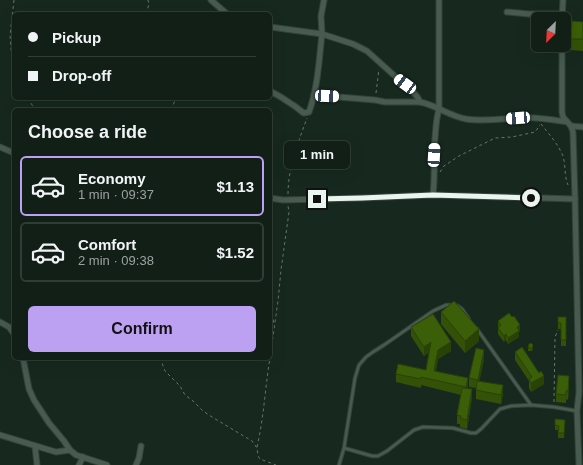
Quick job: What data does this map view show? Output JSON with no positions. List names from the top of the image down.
{
  "north": "bottom left",
  "page": {
    "banner": ["Pickup", "Drop-off"],
    "heading": "Choose a ride",
    "bubble": "1 min",
    "list": [
      {
        "name": "Economy",
        "note": "1 min · 09:37",
        "value": "$1.13"
      },
      {
        "name": "Comfort",
        "note": "2 min · 09:38",
        "value": "$1.52"
      }
    ],
    "buttons": "Confirm"
  }
}
